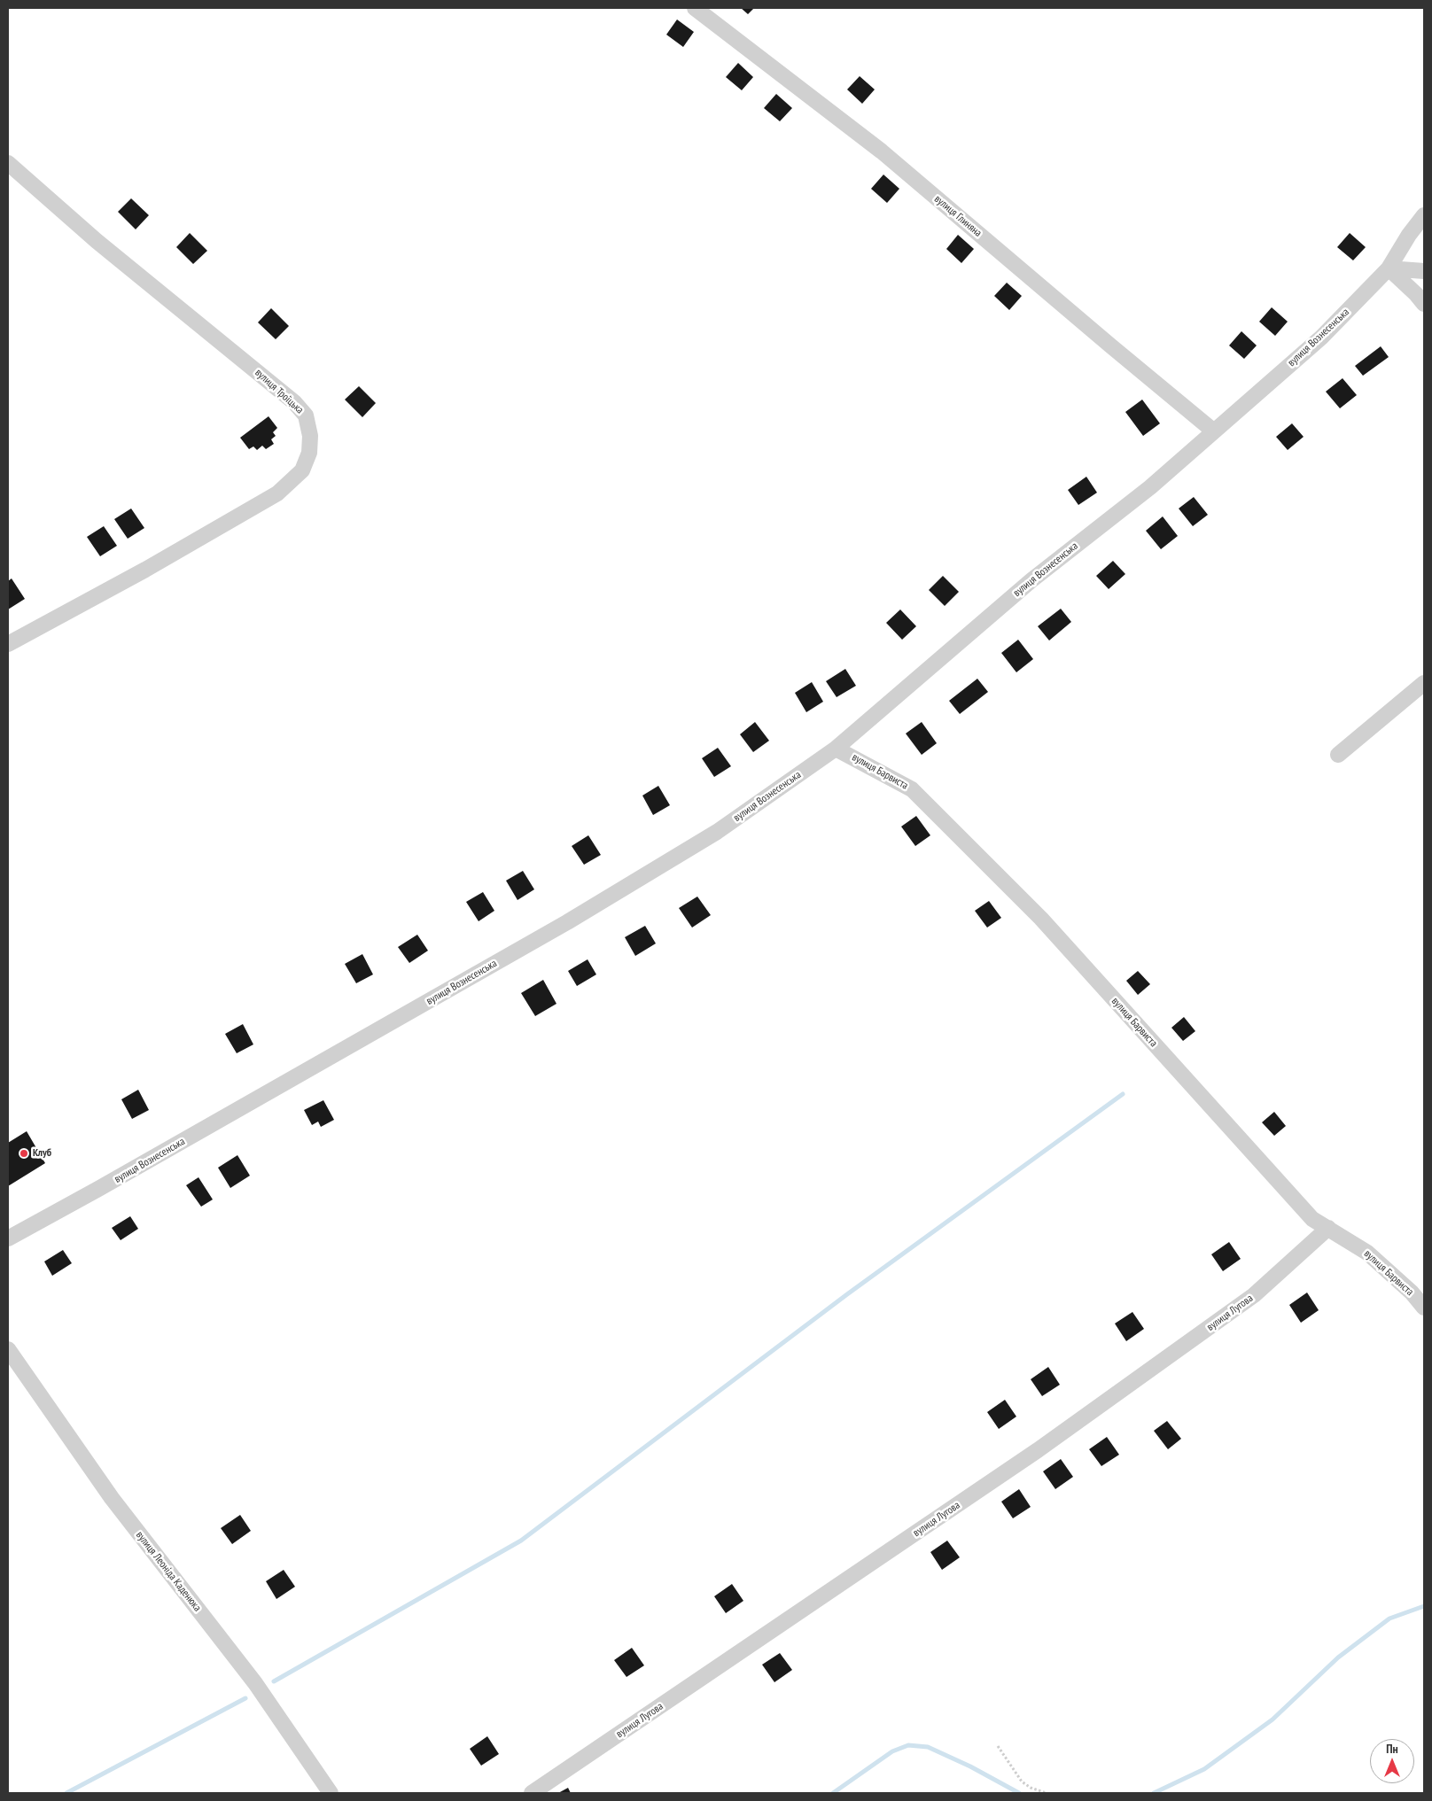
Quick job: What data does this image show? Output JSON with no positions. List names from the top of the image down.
{
  "streets": {
    "street": [
      "вулиця Глиняна",
      "вулиця Вознесенська",
      "вулиця Троїцька",
      "вулиця Барвиста",
      "вулиця Лугова",
      "вулиця Леоніда Каденюка"
    ]
  },
  "crossings": [
    ["вулиця Глиняна", "вулиця Вознесенська"],
    ["вулиця Вознесенська", "вулиця Барвиста"],
    ["вулиця Барвиста", "вулиця Лугова"]
  ],
  "places": ["Клуб"],
  "north": "top"
}
